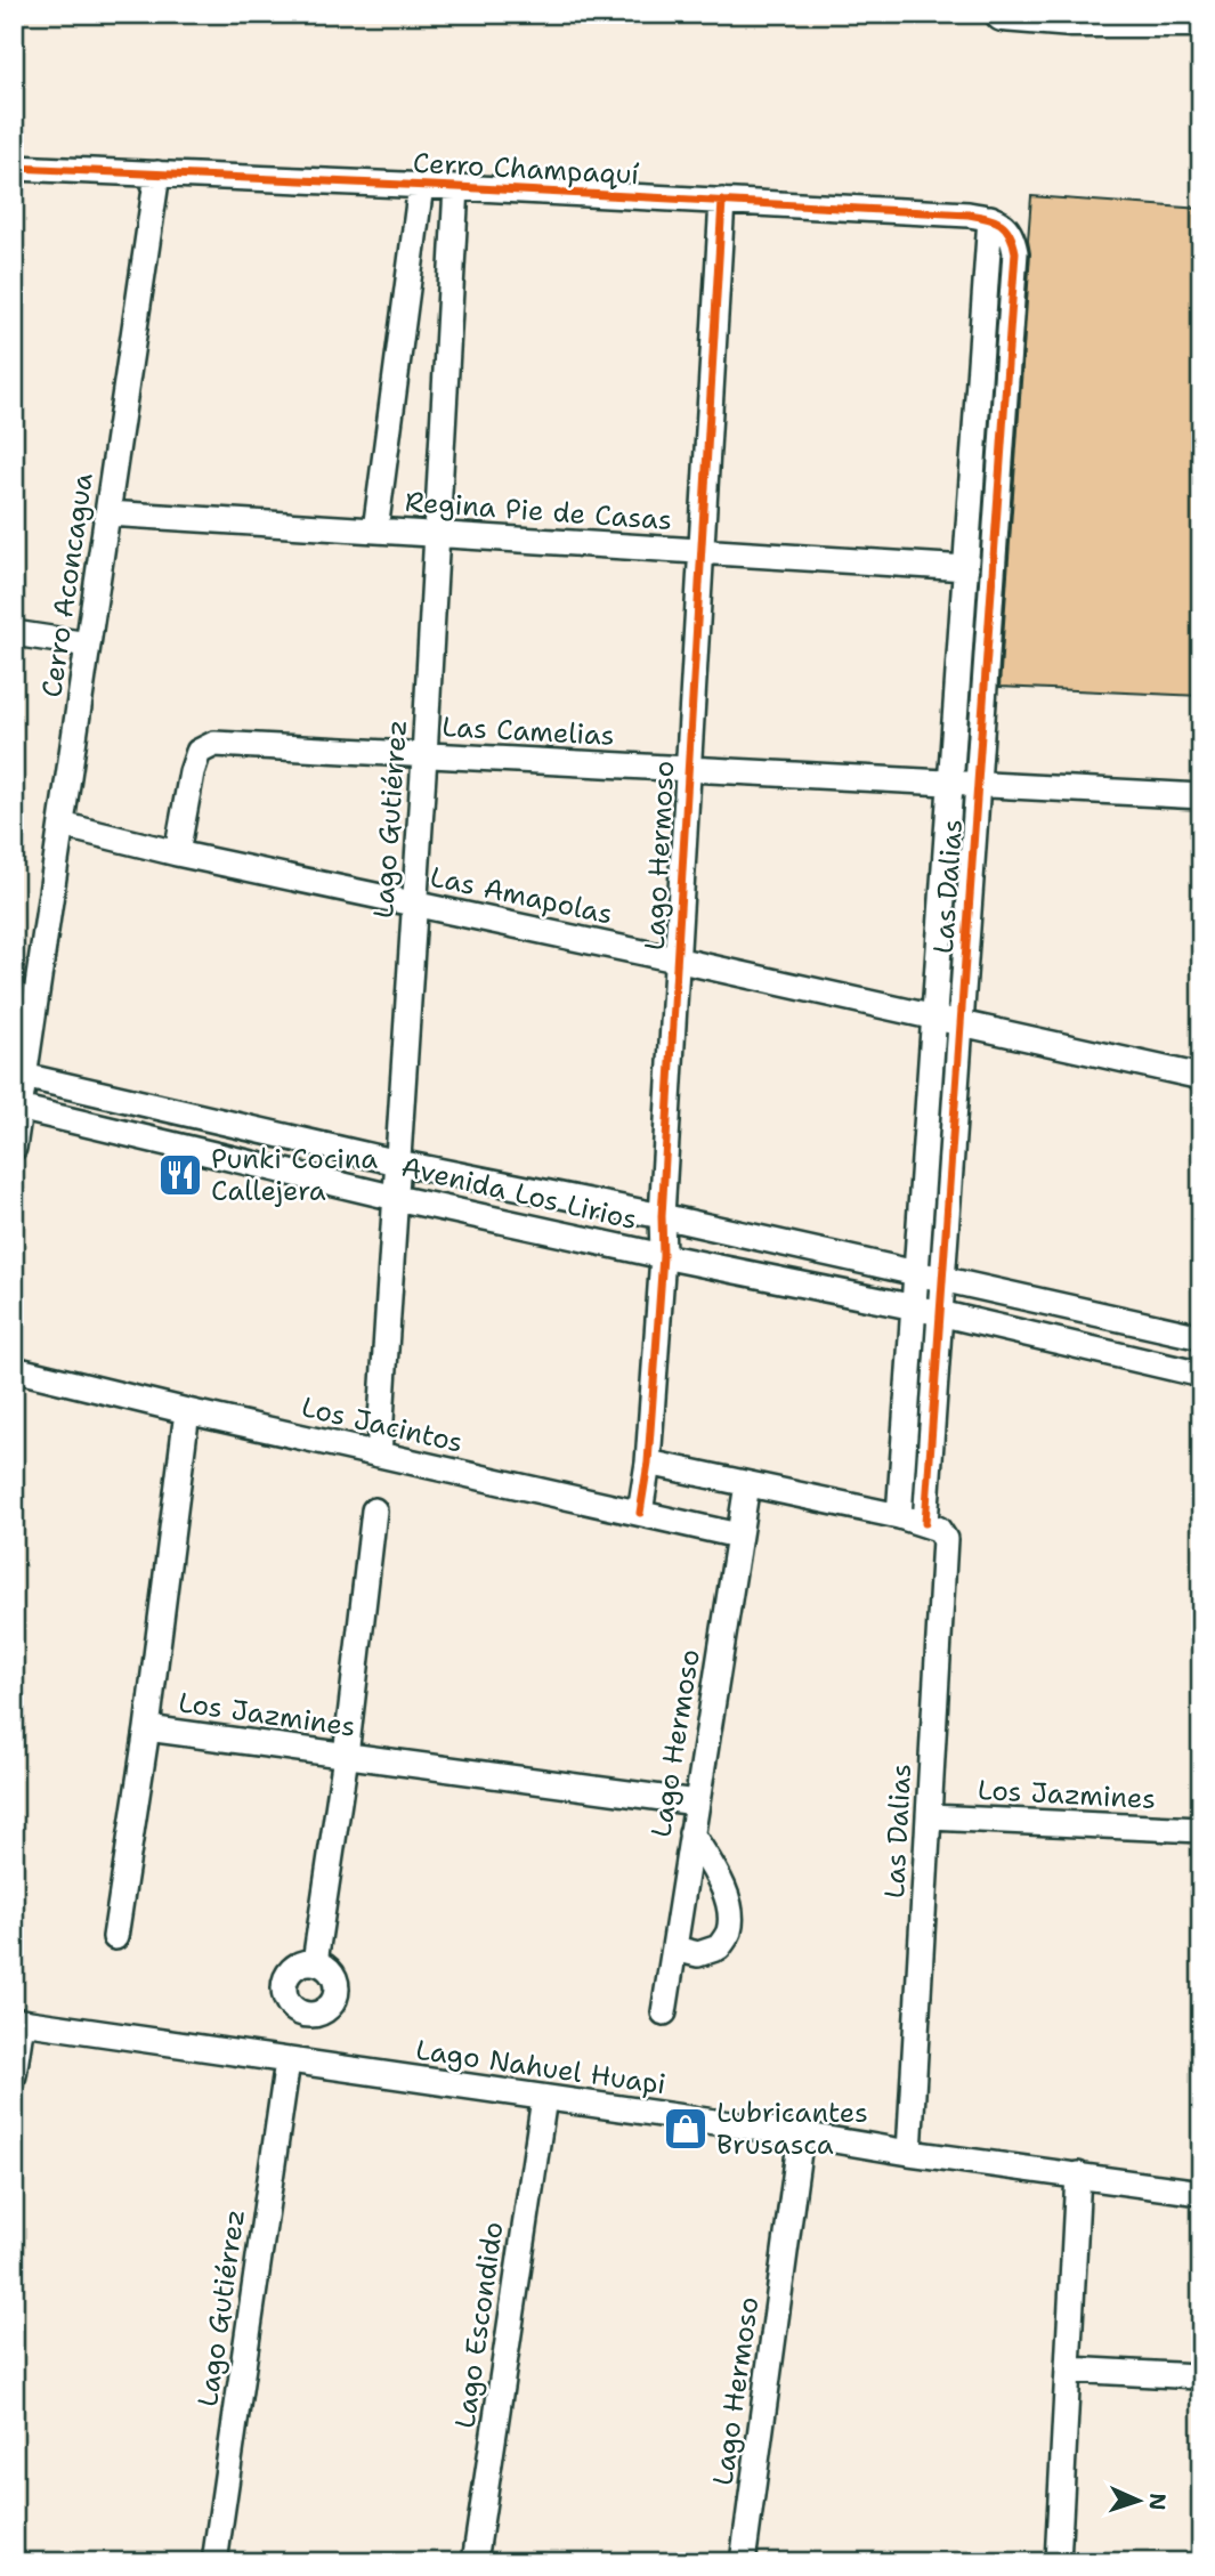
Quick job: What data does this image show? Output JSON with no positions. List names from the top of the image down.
{
  "streets": {
    "street": [
      "Cerro Champaquí",
      "Regina Pie de Casas",
      "Cerro Aconcagua",
      "Las Camelias",
      "Lago Gutiérrez",
      "Lago Hermoso",
      "Las Dalias",
      "Las Amapolas",
      "Avenida Los Lirios",
      "Los Jacintos",
      "Los Jazmines",
      "Lago Nahuel Huapi",
      "Lago Escondido"
    ]
  },
  "crossings": [
    ["Cerro Champaquí", "Cerro Aconcagua"],
    ["Cerro Champaquí", "Lago Gutiérrez"],
    ["Cerro Champaquí", "Lago Hermoso"],
    ["Cerro Champaquí", "Las Dalias"],
    ["Regina Pie de Casas", "Cerro Aconcagua"],
    ["Regina Pie de Casas", "Lago Gutiérrez"],
    ["Regina Pie de Casas", "Lago Hermoso"],
    ["Regina Pie de Casas", "Las Dalias"],
    ["Cerro Aconcagua", "Las Amapolas"],
    ["Cerro Aconcagua", "Avenida Los Lirios"],
    ["Las Camelias", "Lago Gutiérrez"],
    ["Las Camelias", "Lago Hermoso"],
    ["Las Camelias", "Las Dalias"],
    ["Las Camelias", "Las Amapolas"],
    ["Lago Gutiérrez", "Las Amapolas"],
    ["Lago Gutiérrez", "Avenida Los Lirios"],
    ["Lago Gutiérrez", "Los Jacintos"],
    ["Lago Gutiérrez", "Lago Nahuel Huapi"],
    ["Lago Hermoso", "Las Amapolas"],
    ["Lago Hermoso", "Avenida Los Lirios"],
    ["Lago Hermoso", "Los Jacintos"],
    ["Lago Hermoso", "Los Jazmines"],
    ["Lago Hermoso", "Lago Nahuel Huapi"],
    ["Las Dalias", "Las Amapolas"],
    ["Las Dalias", "Avenida Los Lirios"],
    ["Las Dalias", "Los Jazmines"],
    ["Las Dalias", "Lago Nahuel Huapi"],
    ["Los Jacintos", "Los Jazmines"],
    ["Lago Nahuel Huapi", "Lago Escondido"]
  ],
  "places": {
    "restaurant": ["Punki Cocina Callejera"],
    "shop": ["Lubricantes Brusasca"]
  },
  "north": "right"
}
